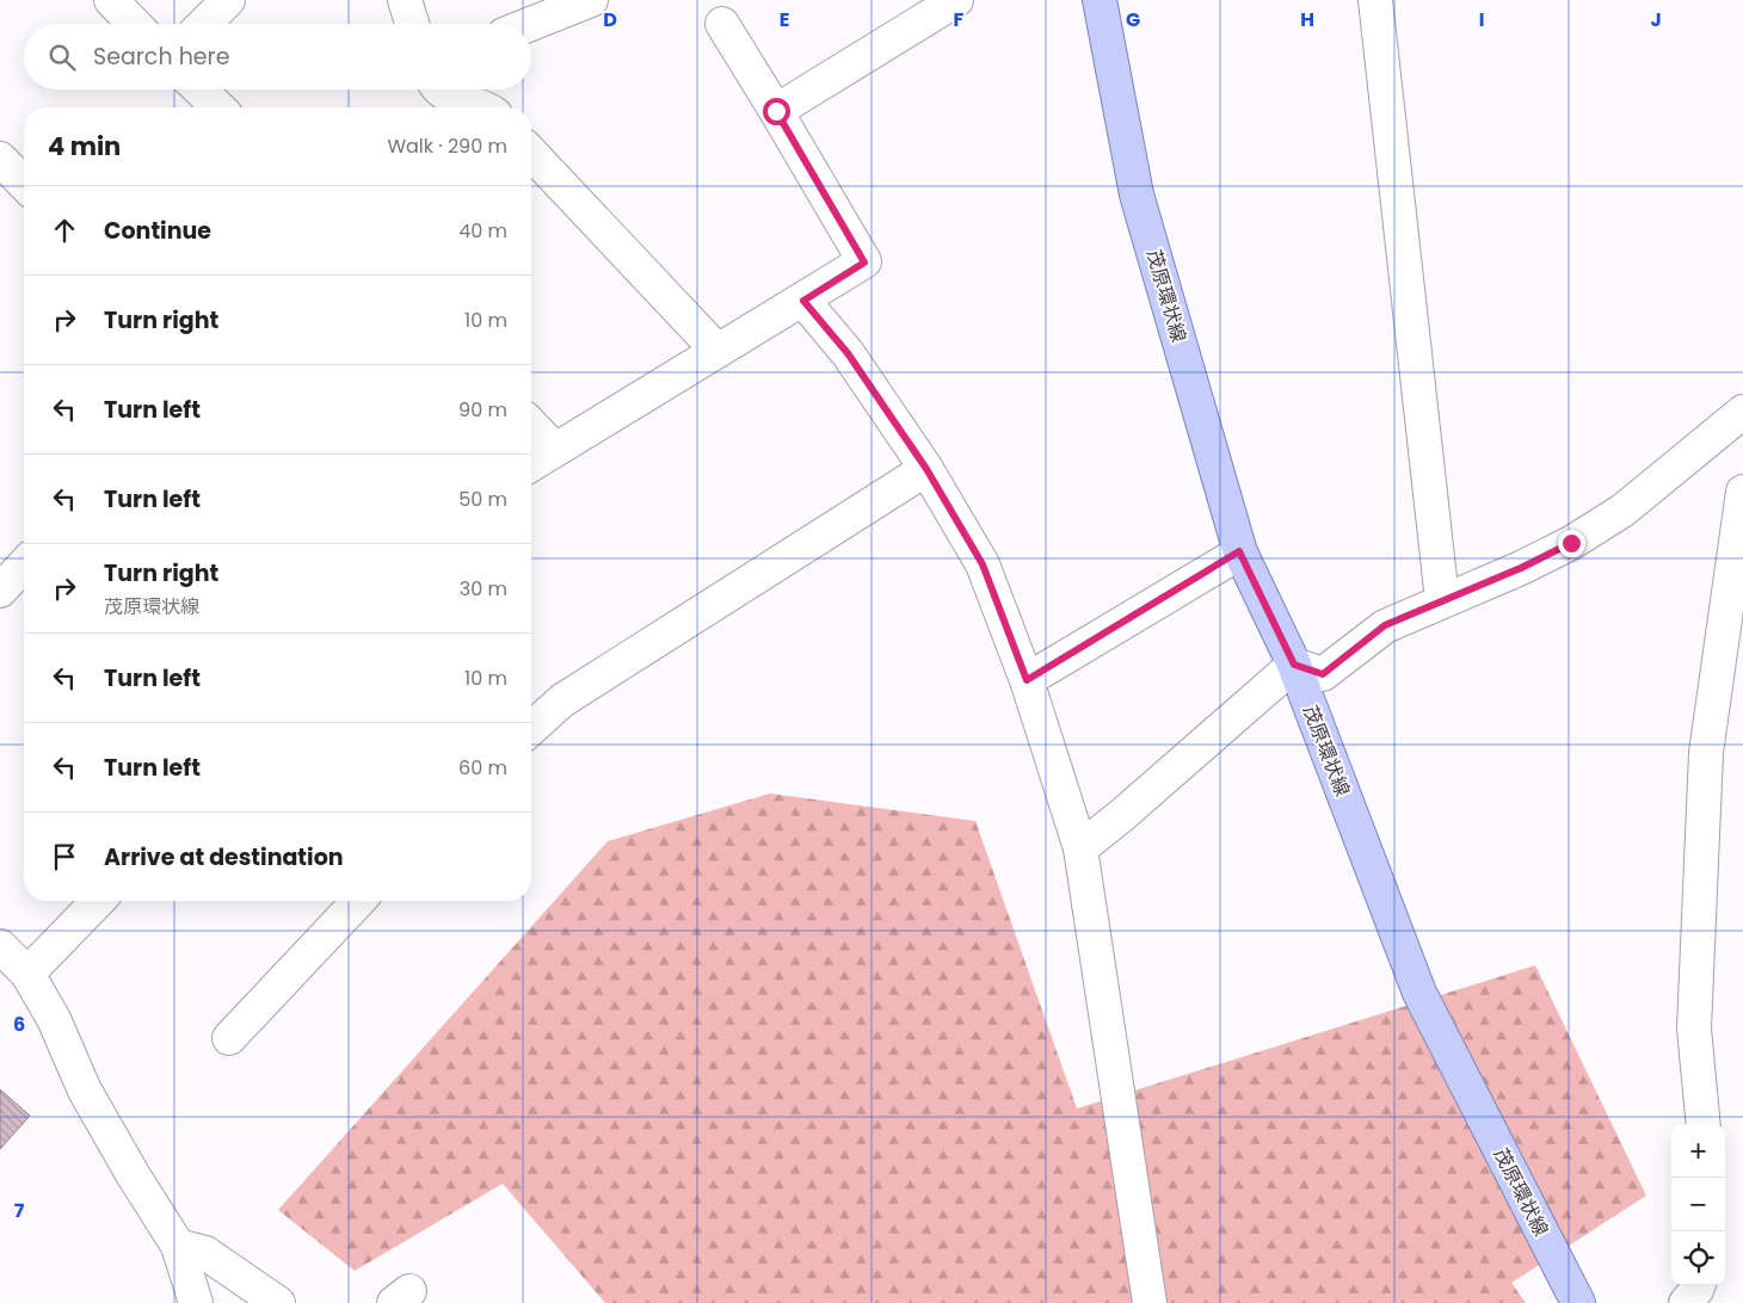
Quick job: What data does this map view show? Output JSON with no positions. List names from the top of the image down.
{
  "streets": {
    "main road": ["茂原環状線"]
  },
  "page": {
    "search": "Search here",
    "heading": ["4 min", "Walk · 290 m"],
    "list": [
      ["Continue", "40 m"],
      ["Turn right", "10 m"],
      ["Turn left", "90 m"],
      ["Turn left", "50 m"],
      ["Turn right", "茂原環状線", "30 m"],
      ["Turn left", "10 m"],
      ["Turn left", "60 m"],
      "Arrive at destination"
    ],
    "map_buttons": ["+", "−"]
  },
  "grid": {
    "columns": [
      "D",
      "E",
      "F",
      "G",
      "H",
      "I",
      "J"
    ],
    "rows": ["6", "7"]
  }
}
